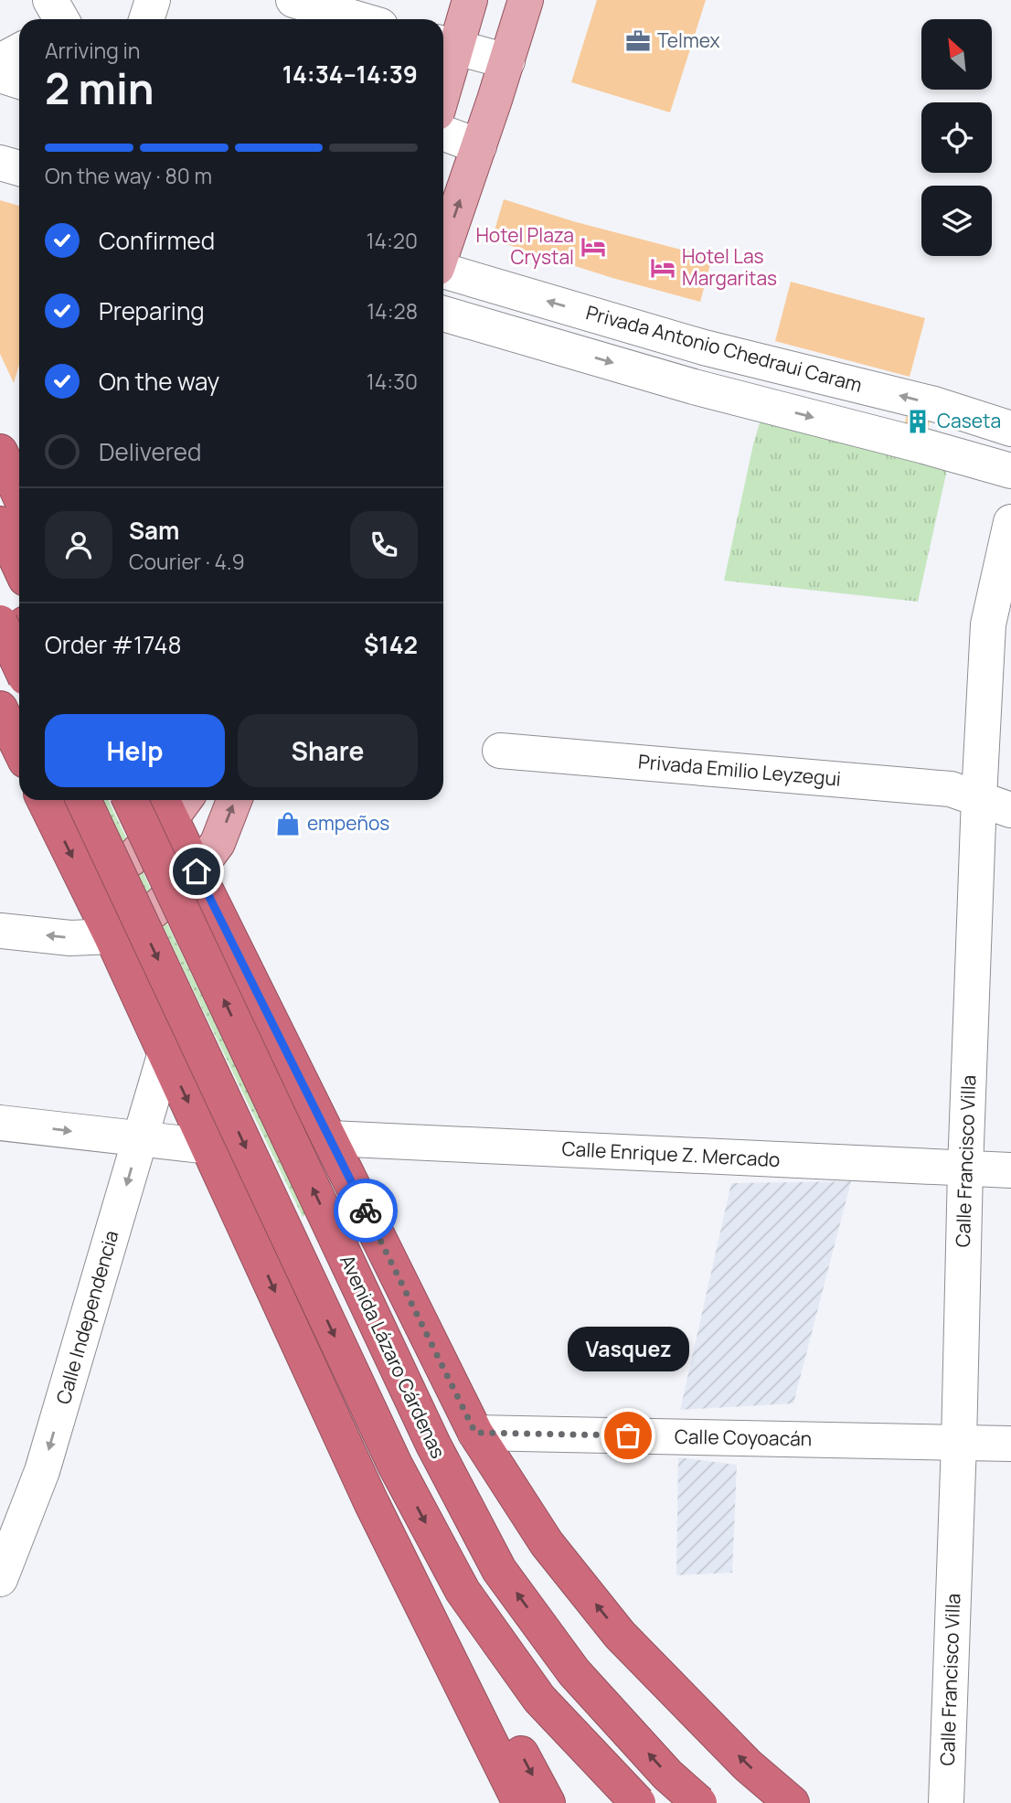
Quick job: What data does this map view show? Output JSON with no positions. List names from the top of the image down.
{
  "streets": {
    "highway": ["Avenida Lázaro Cárdenas"],
    "street": [
      "Privada Antonio Chedraui Caram",
      "Privada Emilio Leyzegui",
      "Calle Enrique Z. Mercado",
      "Calle Francisco Villa",
      "Calle Independencia",
      "Calle Coyoacán"
    ]
  },
  "crossings": [
    ["Privada Emilio Leyzegui", "Calle Francisco Villa"],
    ["Calle Enrique Z. Mercado", "Calle Francisco Villa"],
    ["Calle Francisco Villa", "Calle Coyoacán"]
  ],
  "one_way": ["Calle Independencia"],
  "places": {
    "office": ["Telmex"],
    "hotel": ["Hotel Plaza Crystal", "Hotel Las Margaritas"],
    "building": ["Caseta"],
    "shop": ["empeños"],
    "other": ["Vasquez"]
  },
  "north": "top left",
  "page": {
    "heading": ["2 min", "Arriving in", "14:34–14:39"],
    "panel": [
      "Sam",
      "Courier · 4.9",
      "Order #1748",
      "$142"
    ],
    "bar": "On the way · 80 m",
    "list": [
      ["Confirmed", "14:20"],
      ["Preparing", "14:28"],
      ["On the way", "14:30"],
      "Delivered"
    ],
    "buttons": ["Help", "Share"],
    "bubble": "Vasquez"
  }
}
